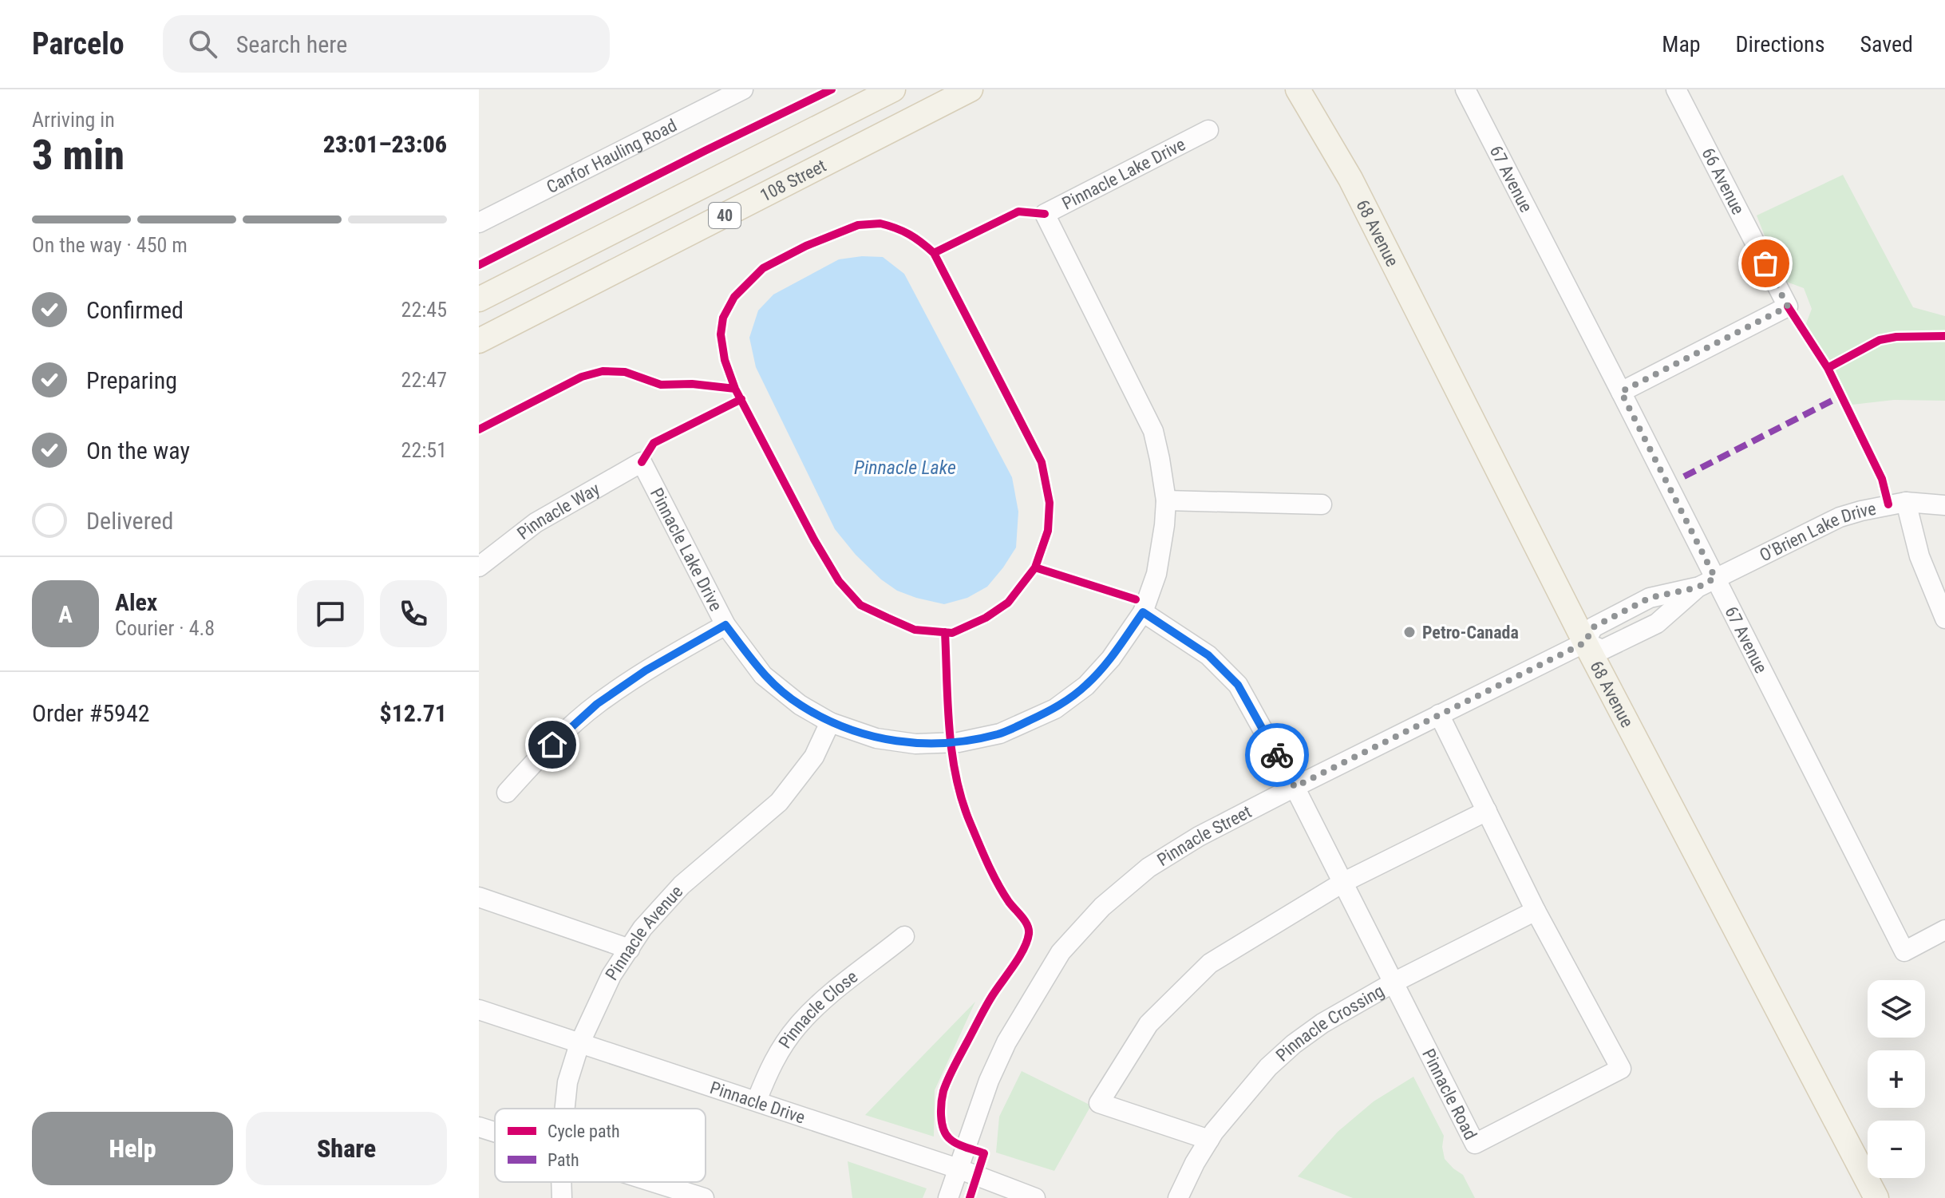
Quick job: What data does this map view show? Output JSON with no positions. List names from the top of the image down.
{
  "streets": {
    "main road": ["108 Street", "40", "68 Avenue"],
    "street": [
      "Canfor Hauling Road",
      "Pinnacle Lake Drive",
      "67 Avenue",
      "66 Avenue",
      "Pinnacle Way",
      "O'Brien Lake Drive",
      "Pinnacle Street",
      "Pinnacle Avenue",
      "Pinnacle Close",
      "Pinnacle Crossing",
      "Pinnacle Road",
      "Pinnacle Drive"
    ]
  },
  "crossings": [
    ["Pinnacle Lake Drive", "Pinnacle Way"],
    ["Pinnacle Lake Drive", "Pinnacle Avenue"],
    ["Pinnacle Lake Drive", "Pinnacle Road"],
    ["67 Avenue", "66 Avenue"],
    ["67 Avenue", "O'Brien Lake Drive"],
    ["68 Avenue", "O'Brien Lake Drive"],
    ["68 Avenue", "Pinnacle Street"],
    ["O'Brien Lake Drive", "Pinnacle Street"],
    ["Pinnacle Street", "Pinnacle Road"],
    ["Pinnacle Street", "Pinnacle Drive"],
    ["Pinnacle Avenue", "Pinnacle Drive"],
    ["Pinnacle Close", "Pinnacle Drive"],
    ["Pinnacle Crossing", "Pinnacle Road"]
  ],
  "water": ["Pinnacle Lake"],
  "places": ["Petro-Canada"],
  "legend": ["Cycle path", "Path"],
  "page": {
    "header": "Parcelo",
    "search": "Search here",
    "nav": ["Map", "Directions", "Saved"],
    "heading": ["3 min", "Arriving in", "23:01–23:06"],
    "panel": [
      "Alex",
      "Courier · 4.8",
      "Order #5942",
      "$12.71"
    ],
    "bar": "On the way · 450 m",
    "list": [
      ["Confirmed", "22:45"],
      ["Preparing", "22:47"],
      ["On the way", "22:51"],
      "Delivered"
    ],
    "round": "A",
    "map_buttons": ["+", "−"],
    "buttons": ["Help", "Share"]
  }
}
